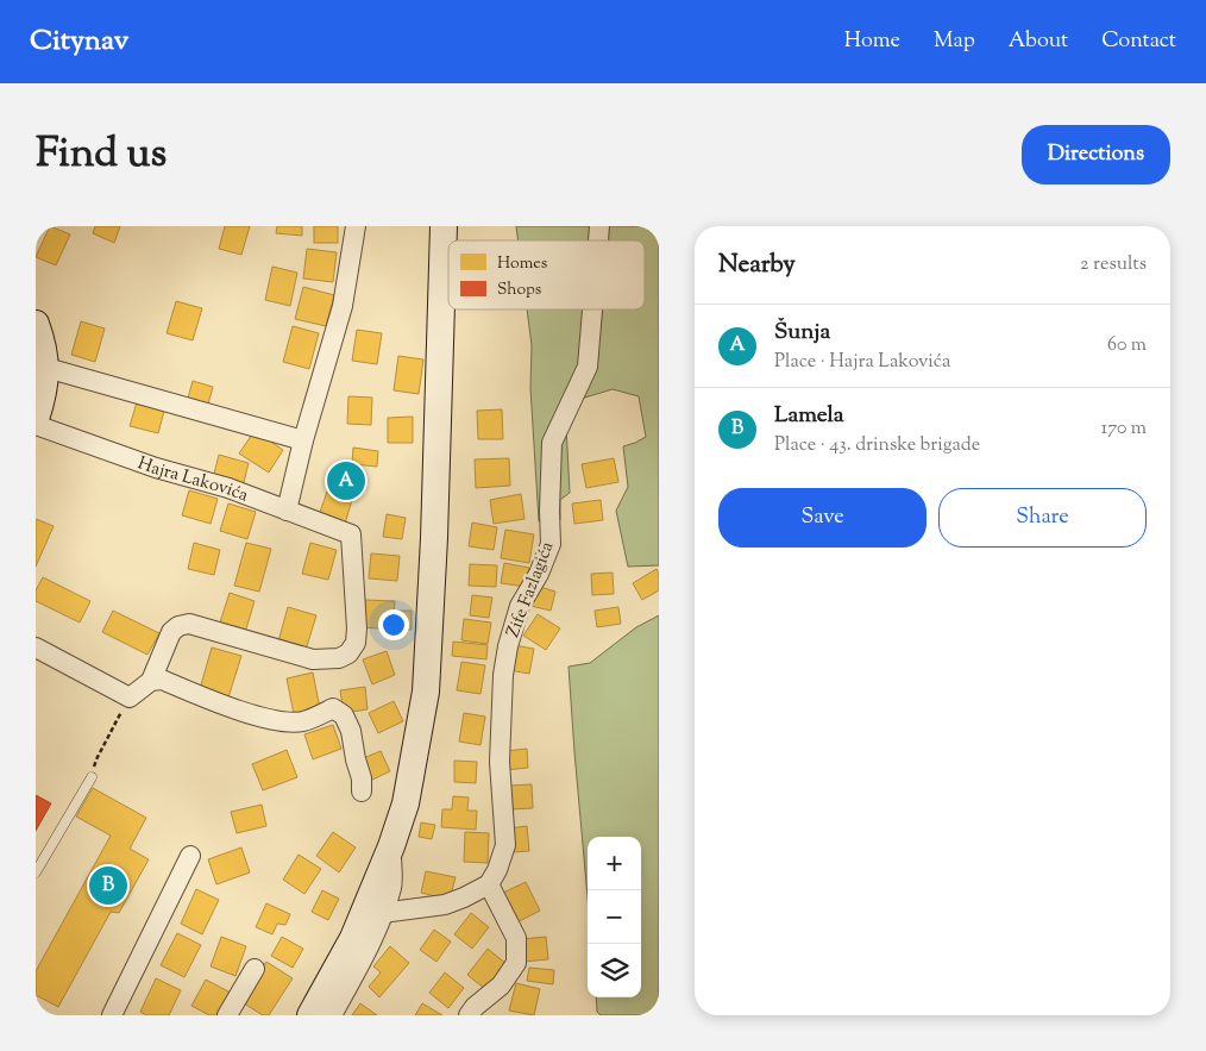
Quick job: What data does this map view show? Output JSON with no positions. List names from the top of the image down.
{
  "streets": {
    "street": ["Hajra Lakovića", "Zife Fazlagića"]
  },
  "legend": ["Homes", "Shops"],
  "page": {
    "header": "Citynav",
    "nav": [
      "Home",
      "Map",
      "About",
      "Contact"
    ],
    "title": "Find us",
    "buttons": [
      "Directions",
      ["Save", "Share"]
    ],
    "heading": ["Nearby", "2 results"],
    "list": [
      {
        "mark": "A",
        "name": "Šunja",
        "note": "Place · Hajra Lakovića",
        "value": "60 m"
      },
      {
        "mark": "B",
        "name": "Lamela",
        "note": "Place · 43. drinske brigade",
        "value": "170 m"
      }
    ],
    "pins": ["A", "B"],
    "map_buttons": ["+", "−"]
  }
}
